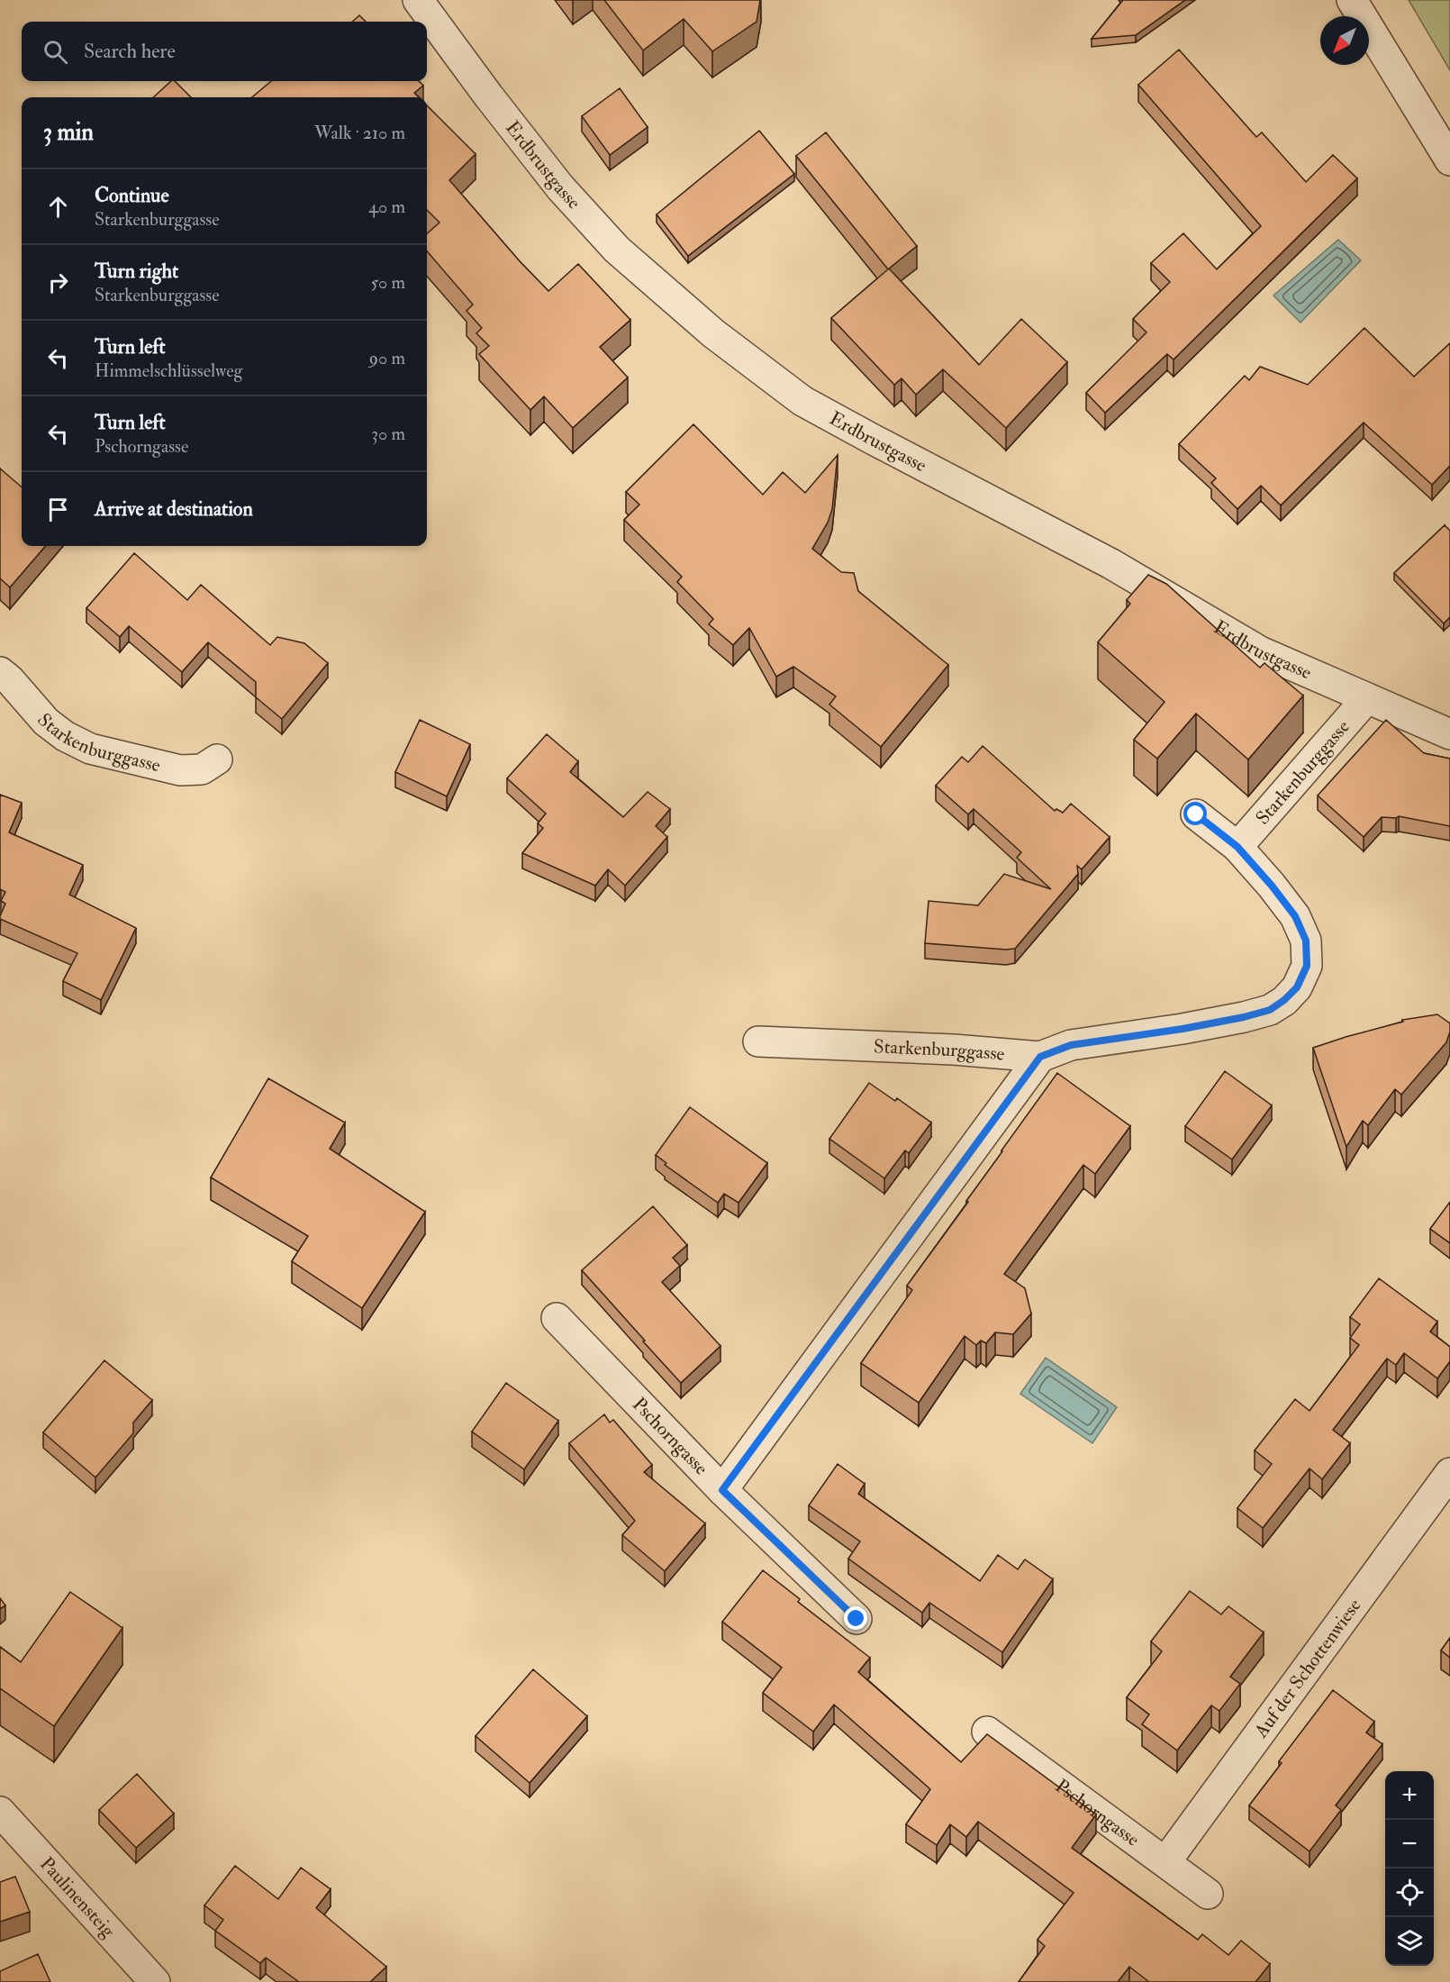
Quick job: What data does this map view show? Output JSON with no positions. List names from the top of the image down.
{
  "streets": {
    "street": [
      "Erdbrustgasse",
      "Starkenburggasse",
      "Pschorngasse",
      "Auf der Schottenwiese",
      "Paulinensteig"
    ]
  },
  "crossings": [
    ["Erdbrustgasse", "Starkenburggasse"],
    ["Pschorngasse", "Auf der Schottenwiese"]
  ],
  "north": "bottom left",
  "page": {
    "search": "Search here",
    "heading": ["3 min", "Walk · 210 m"],
    "list": [
      ["Continue", "Starkenburggasse", "40 m"],
      ["Turn right", "Starkenburggasse", "50 m"],
      ["Turn left", "Himmelschlüsselweg", "90 m"],
      ["Turn left", "Pschorngasse", "30 m"],
      "Arrive at destination"
    ],
    "map_buttons": ["+", "−"]
  }
}
